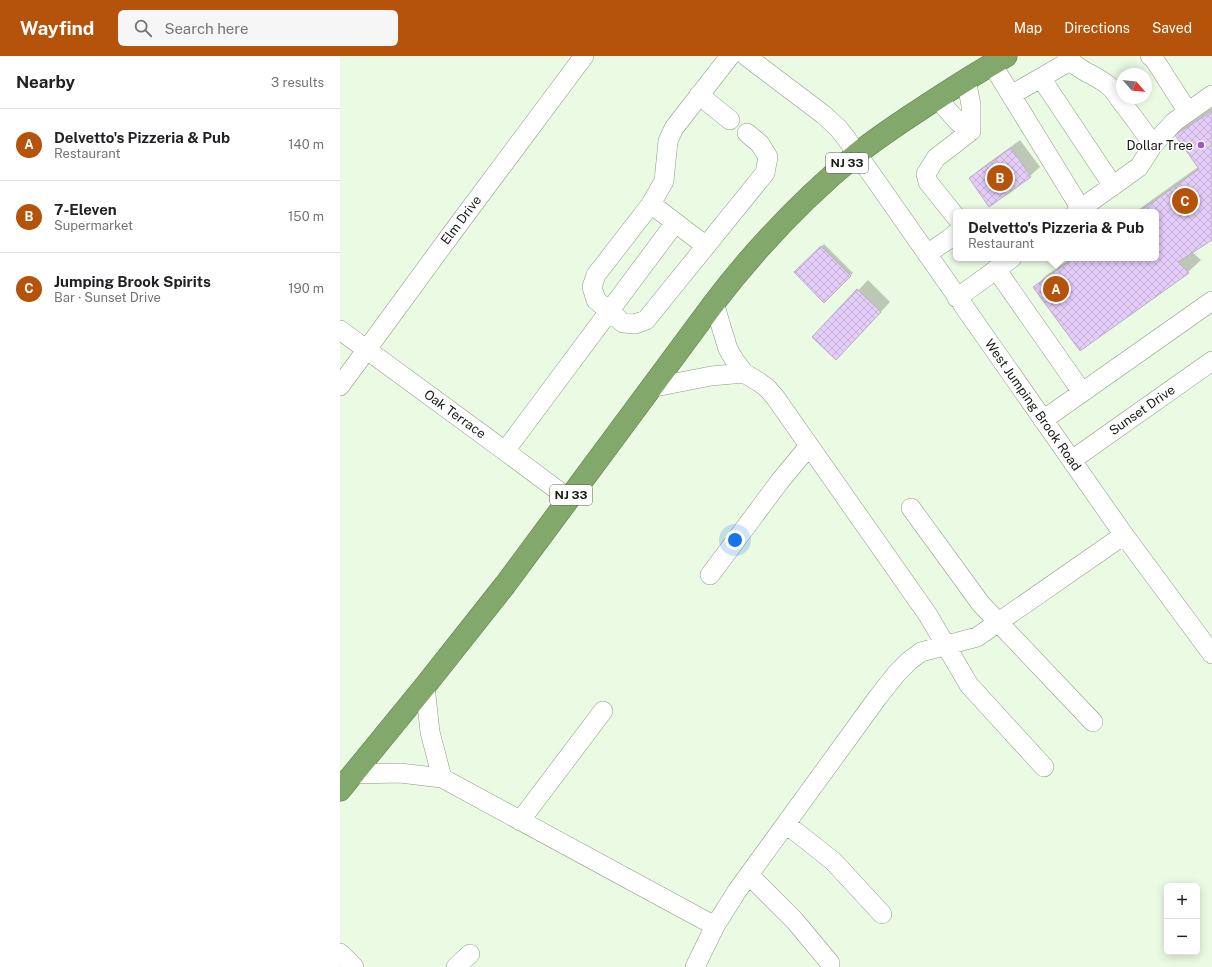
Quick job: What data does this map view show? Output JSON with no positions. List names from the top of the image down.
{
  "streets": {
    "highway": ["NJ 33"],
    "street": [
      "Elm Drive",
      "West Jumping Brook Road",
      "Sunset Drive",
      "Oak Terrace"
    ]
  },
  "crossings": [
    ["NJ 33", "West Jumping Brook Road"],
    ["NJ 33", "Oak Terrace"],
    ["Elm Drive", "Oak Terrace"],
    ["West Jumping Brook Road", "Sunset Drive"]
  ],
  "places": ["Dollar Tree"],
  "north": "bottom right",
  "page": {
    "header": "Wayfind",
    "search": "Search here",
    "nav": ["Map", "Directions", "Saved"],
    "heading": ["Nearby", "3 results"],
    "list": [
      {
        "mark": "A",
        "name": "Delvetto's Pizzeria & Pub",
        "note": "Restaurant",
        "value": "140 m"
      },
      {
        "mark": "B",
        "name": "7-Eleven",
        "note": "Supermarket",
        "value": "150 m"
      },
      {
        "mark": "C",
        "name": "Jumping Brook Spirits",
        "note": "Bar · Sunset Drive",
        "value": "190 m"
      }
    ],
    "pins": ["B", "C", "A"],
    "popup": ["Delvetto's Pizzeria & Pub", "Restaurant"],
    "map_buttons": ["+", "−"]
  }
}
